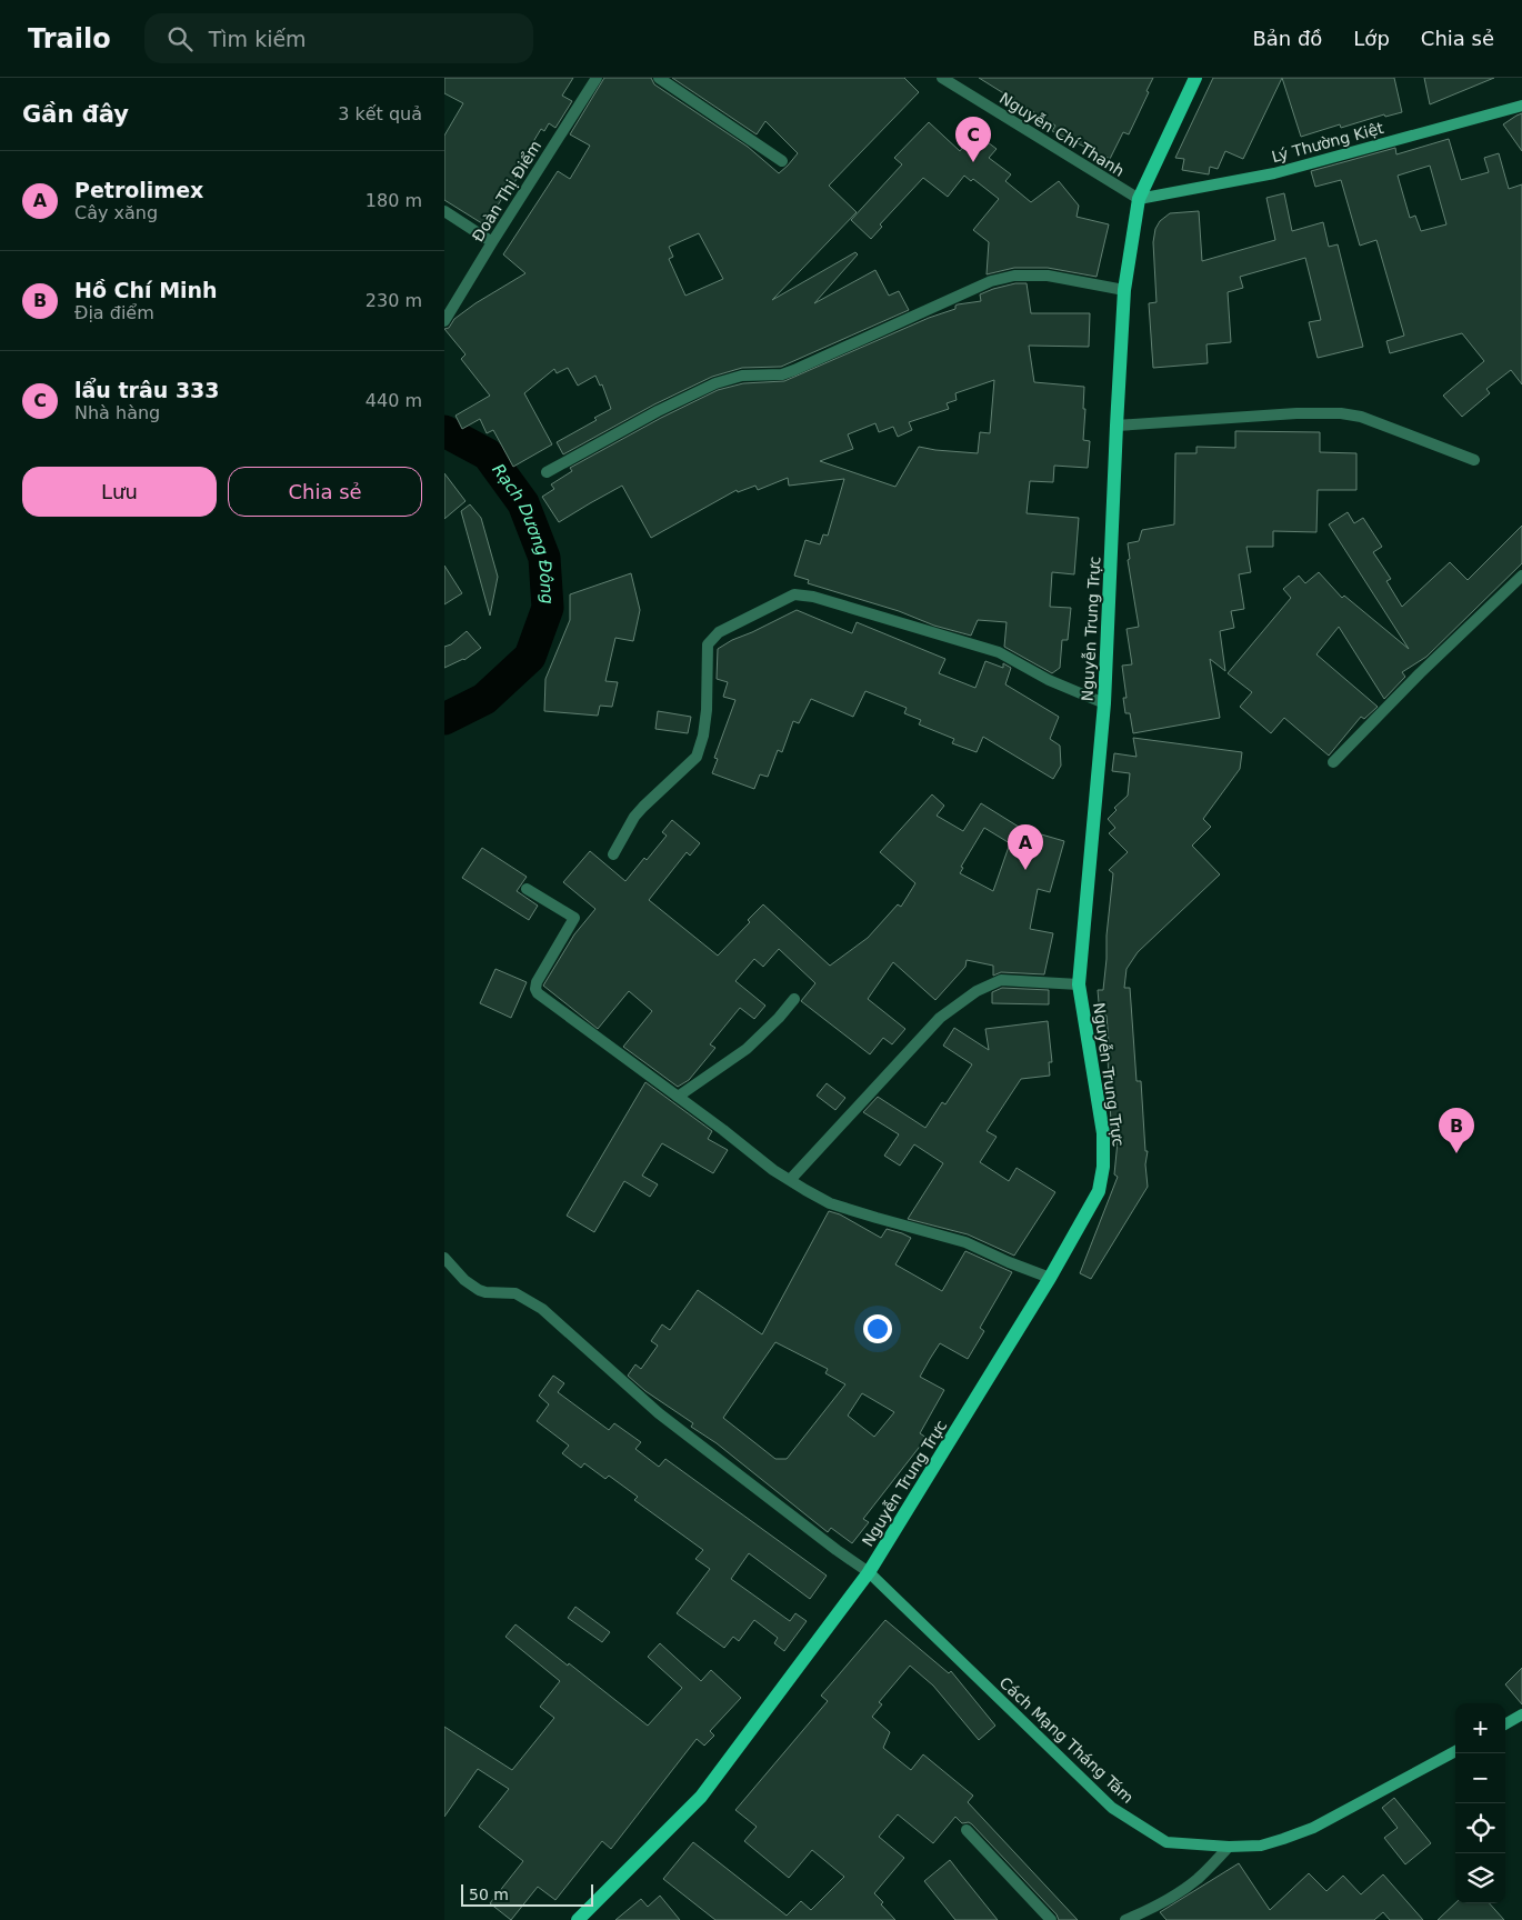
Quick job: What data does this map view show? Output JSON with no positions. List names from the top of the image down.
{
  "streets": {
    "main road": ["Nguyễn Trung Trực"],
    "street": [
      "Nguyễn Chí Thanh",
      "Lý Thường Kiệt",
      "Đoàn Thị Điểm",
      "Cách Mạng Tháng Tám"
    ]
  },
  "crossings": [
    ["Nguyễn Chí Thanh", "Lý Thường Kiệt"],
    ["Nguyễn Chí Thanh", "Nguyễn Trung Trực"],
    ["Lý Thường Kiệt", "Nguyễn Trung Trực"],
    ["Nguyễn Trung Trực", "Cách Mạng Tháng Tám"]
  ],
  "water": ["Rạch Dương Đông"],
  "scale_bar": "50 m",
  "page": {
    "header": "Trailo",
    "search": "Tìm kiếm",
    "nav": ["Bản đồ", "Lớp", "Chia sẻ"],
    "heading": ["Gần đây", "3 kết quả"],
    "pins": ["C", "A", "B"],
    "list": [
      {
        "mark": "A",
        "name": "Petrolimex",
        "note": "Cây xăng",
        "value": "180 m"
      },
      {
        "mark": "B",
        "name": "Hồ Chí Minh",
        "note": "Địa điểm",
        "value": "230 m"
      },
      {
        "mark": "C",
        "name": "lẩu trâu 333",
        "note": "Nhà hàng",
        "value": "440 m"
      }
    ],
    "buttons": ["Lưu", "Chia sẻ"],
    "map_buttons": ["+", "−"],
    "scale": "50 m"
  }
}
